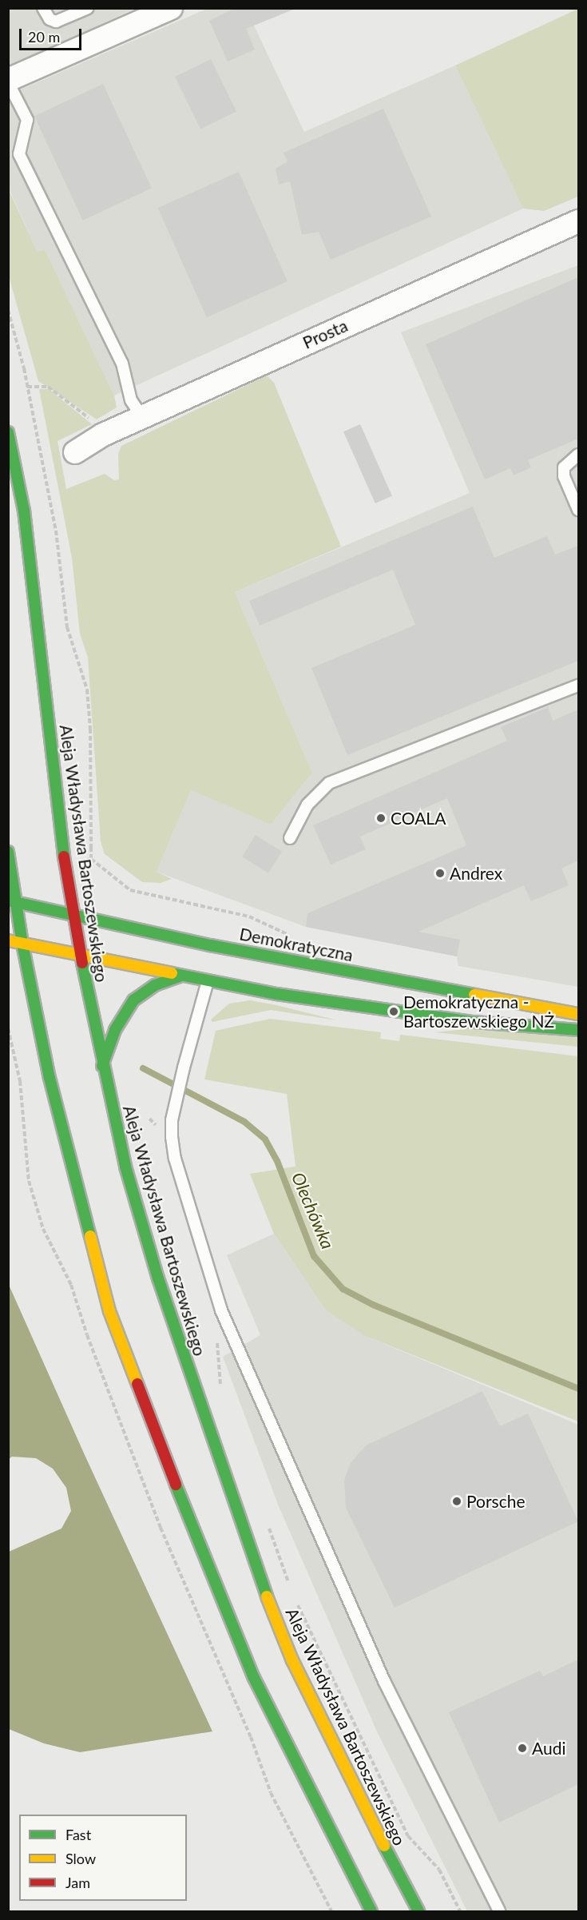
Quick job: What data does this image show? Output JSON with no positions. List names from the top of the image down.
{
  "streets": {
    "main road": ["Aleja Władysława Bartoszewskiego", "Demokratyczna"],
    "street": ["Prosta"]
  },
  "crossings": [
    ["Aleja Władysława Bartoszewskiego", "Demokratyczna"]
  ],
  "water": ["Olechówka"],
  "places": [
    "COALA",
    "Andrex",
    "Demokratyczna - Bartoszewskiego NŻ",
    "Porsche",
    "Audi"
  ],
  "legend": ["Fast", "Slow", "Jam"],
  "scale_bar": "20 m"
}
